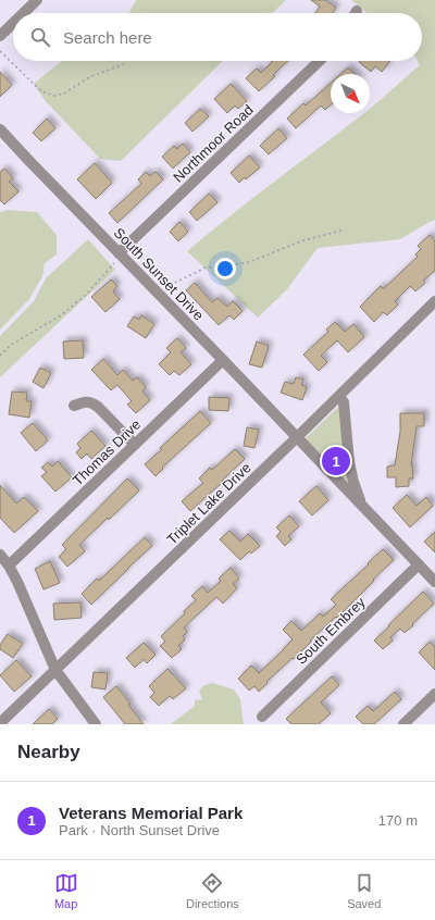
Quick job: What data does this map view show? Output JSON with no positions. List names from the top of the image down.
{
  "streets": {
    "street": [
      "Northmoor Road",
      "South Sunset Drive",
      "Thomas Drive",
      "Triplet Lake Drive",
      "South Embrey"
    ]
  },
  "crossings": [
    ["Northmoor Road", "South Sunset Drive"],
    ["South Sunset Drive", "Thomas Drive"],
    ["South Sunset Drive", "Triplet Lake Drive"],
    ["South Sunset Drive", "South Embrey"]
  ],
  "north": "bottom right",
  "page": {
    "search": "Search here",
    "pins": "1",
    "heading": "Nearby",
    "list": [
      {
        "mark": "1",
        "name": "Veterans Memorial Park",
        "note": "Park · North Sunset Drive",
        "value": "170 m"
      }
    ],
    "nav": ["Map", "Directions", "Saved"]
  }
}
